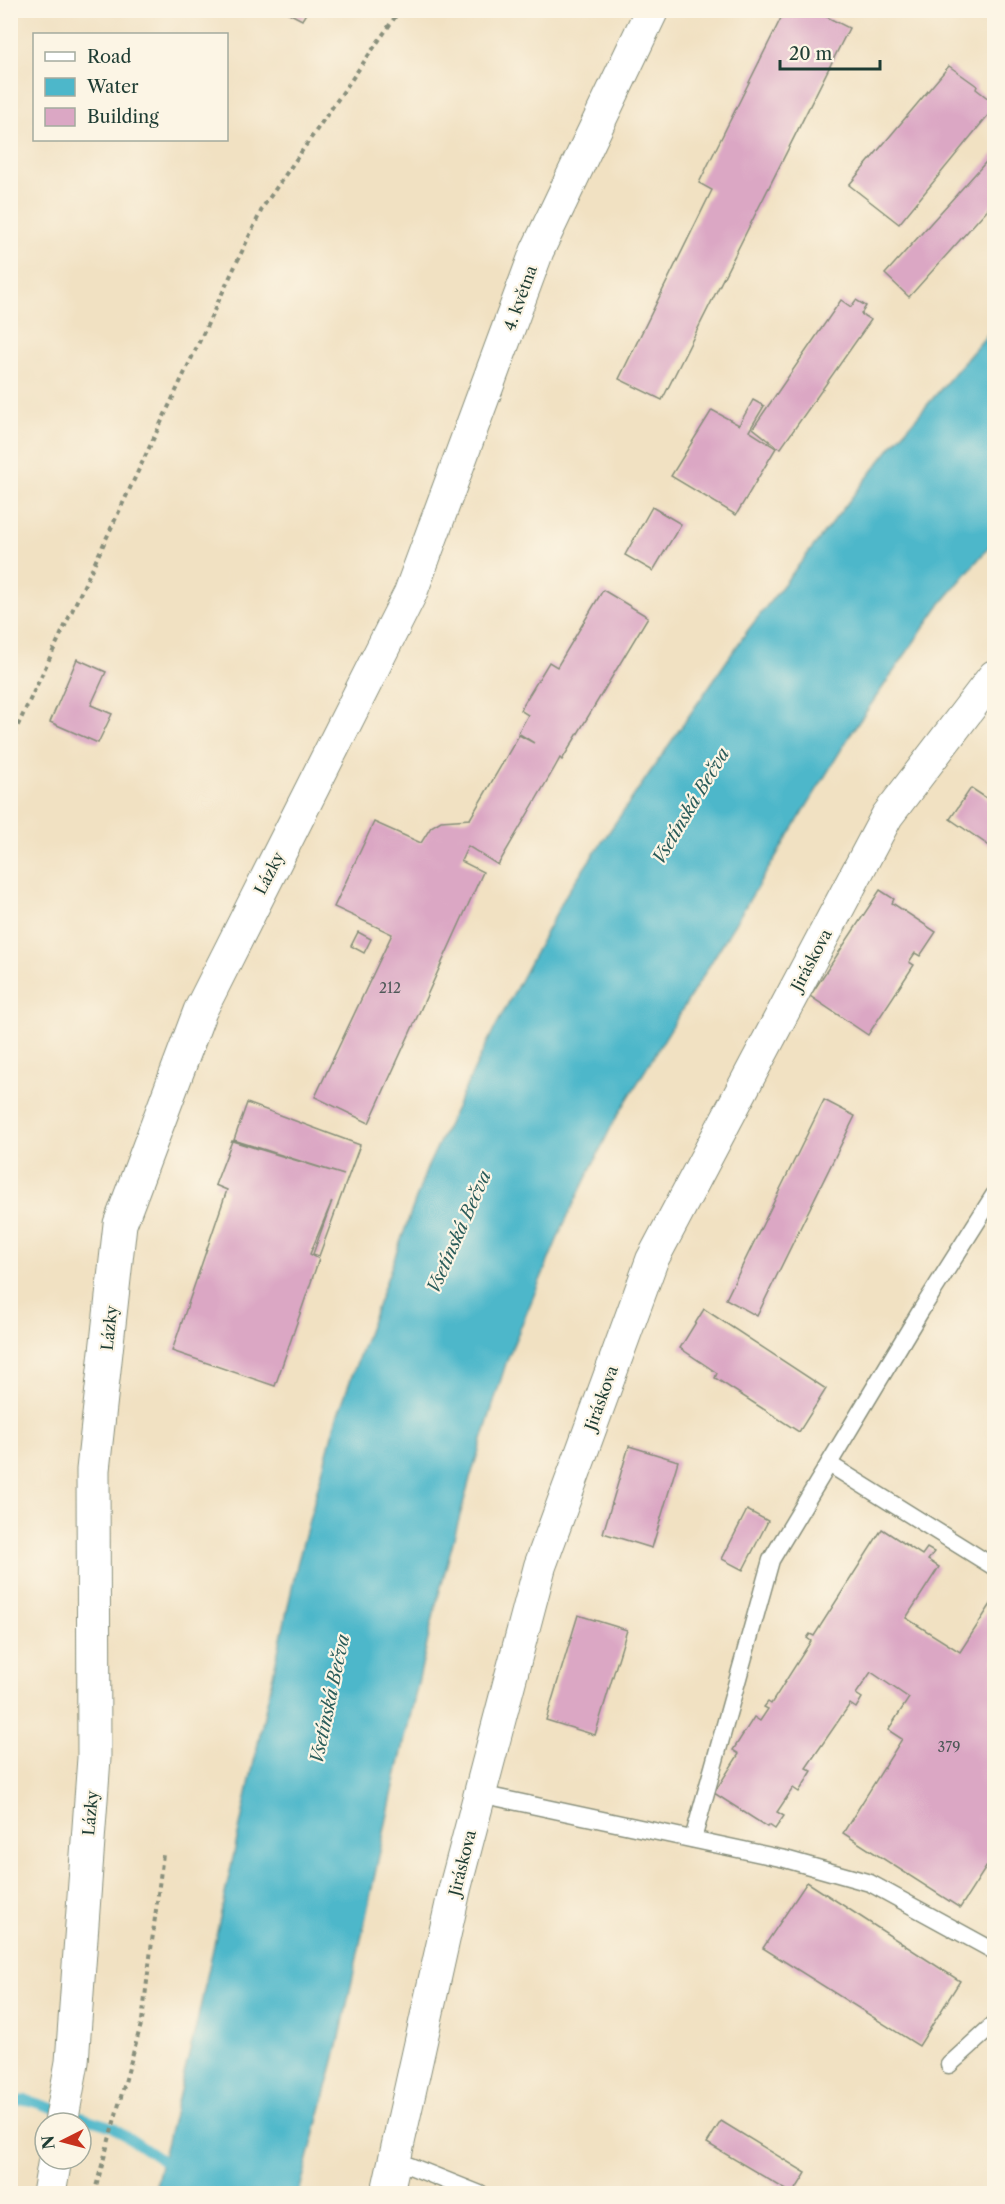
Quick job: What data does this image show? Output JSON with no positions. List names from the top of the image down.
{
  "streets": {
    "street": ["4. května", "Lázky", "Jiráskova"]
  },
  "crossings": [
    ["4. května", "Lázky"]
  ],
  "water": ["Vsetínská Bečva"],
  "house_numbers": ["212", "379"],
  "legend": ["Road", "Water", "Building"],
  "scale_bar": "20 m",
  "north": "left"
}
